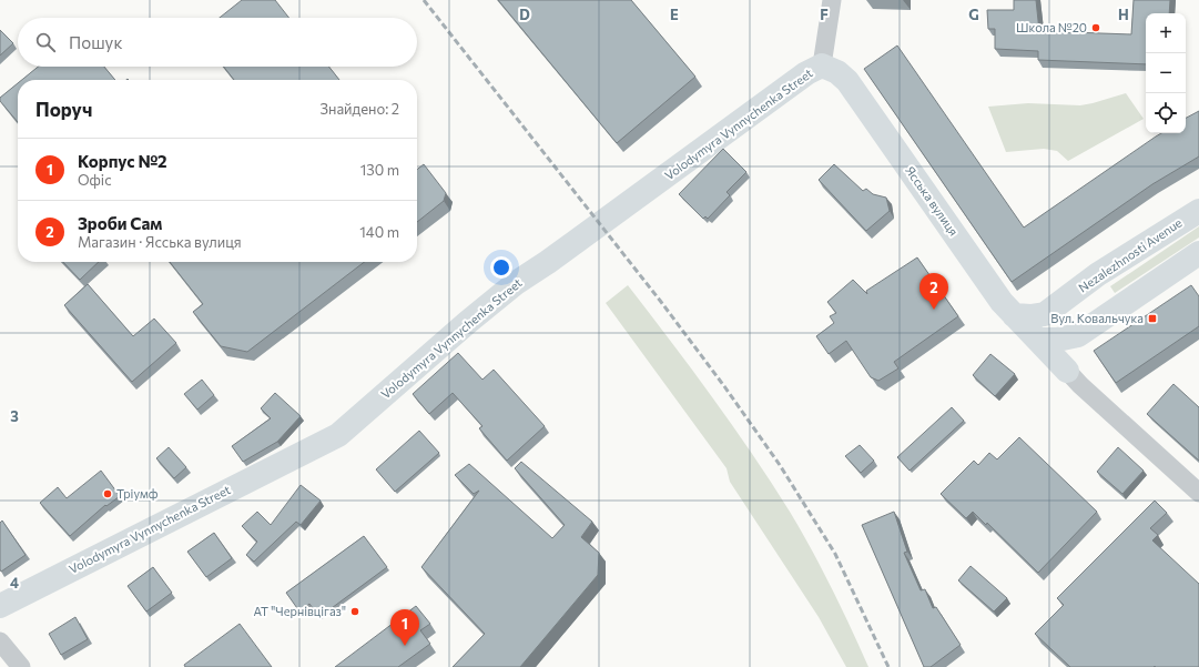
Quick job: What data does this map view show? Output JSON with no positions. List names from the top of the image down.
{
  "streets": {
    "main road": ["Volodymyra Vynnychenka Street", "Ясська вулиця", "Nezalezhnosti Avenue"]
  },
  "crossings": [
    ["Volodymyra Vynnychenka Street", "Ясська вулиця"],
    ["Ясська вулиця", "Nezalezhnosti Avenue"]
  ],
  "places": {
    "other": ["Школа №20", "Тріумф", "АТ \"Чернівцігаз\""],
    "transit": ["Вул. Ковальчука"]
  },
  "page": {
    "map_buttons": ["+", "−"],
    "search": "Пошук",
    "heading": ["Поруч", "Знайдено: 2"],
    "list": [
      {
        "mark": "1",
        "name": "Корпус №2",
        "note": "Офіс",
        "value": "130 m"
      },
      {
        "mark": "2",
        "name": "Зроби Сам",
        "note": "Магазин · Ясська вулиця",
        "value": "140 m"
      }
    ],
    "pins": ["2", "1"]
  },
  "grid": {
    "columns": [
      "D",
      "E",
      "F",
      "G",
      "H"
    ],
    "rows": ["3", "4"]
  }
}
